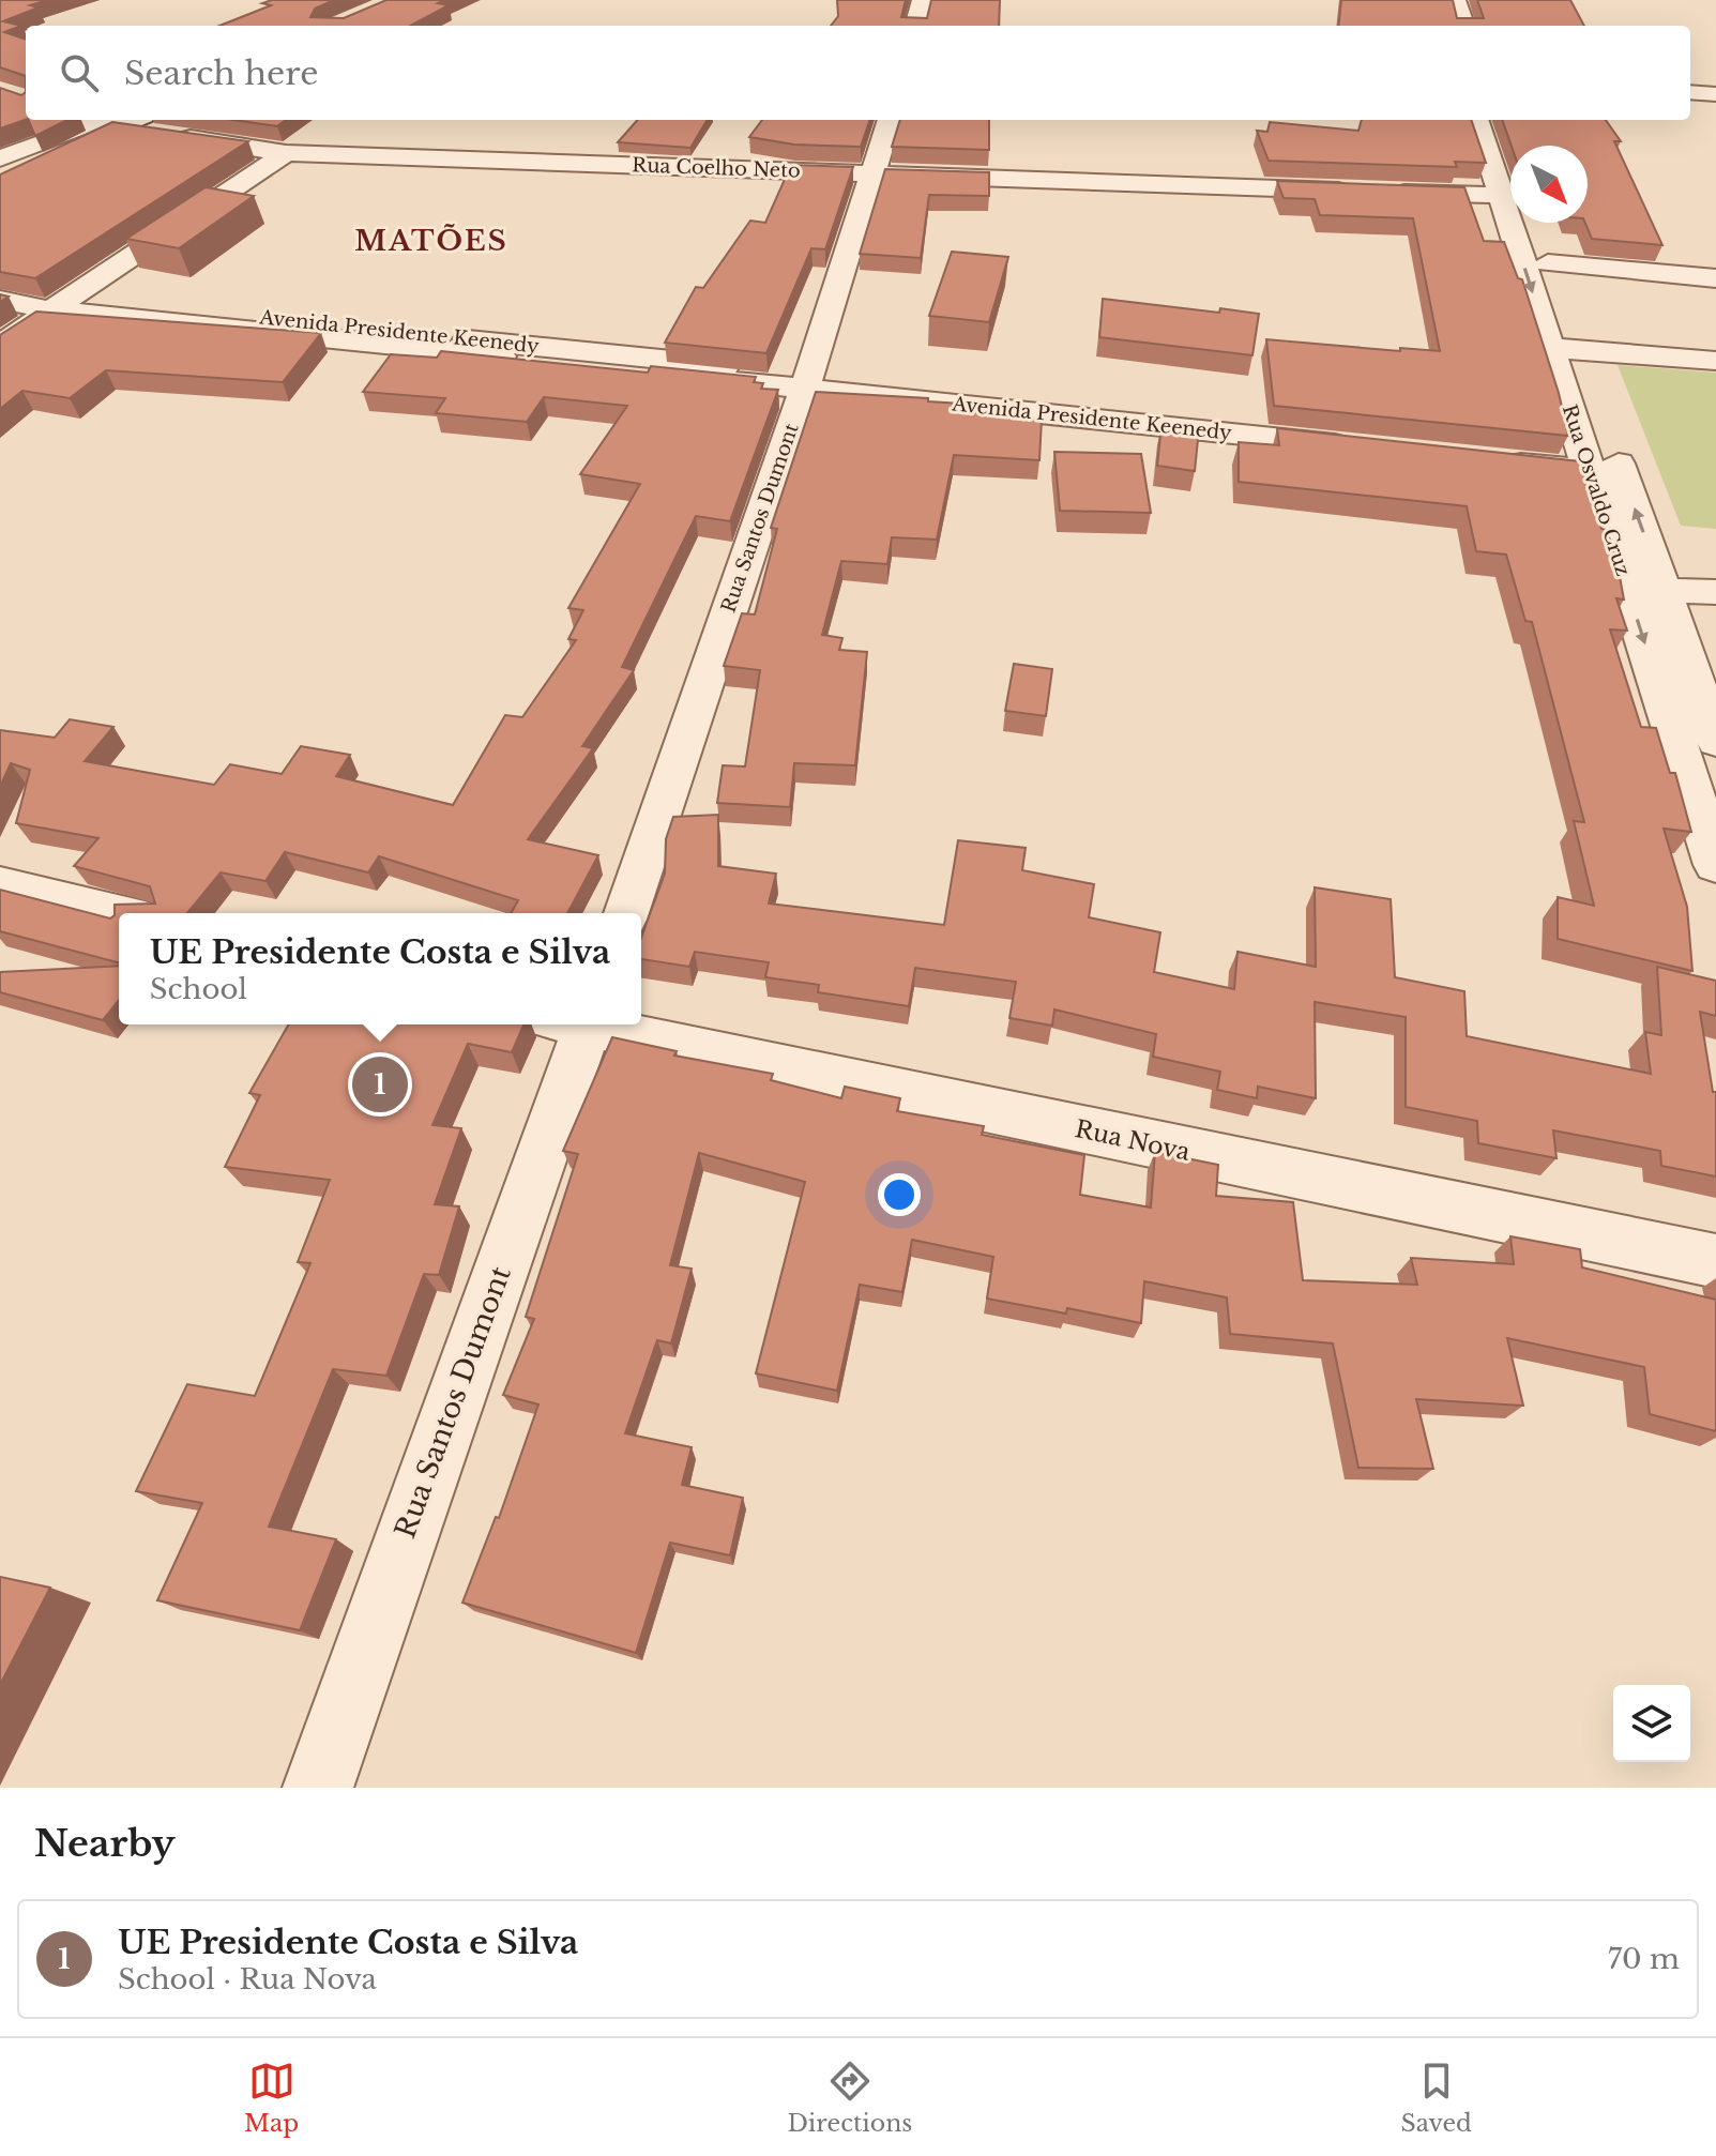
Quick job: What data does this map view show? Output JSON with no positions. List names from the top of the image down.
{
  "streets": {
    "street": [
      "Rua Coelho Neto",
      "Avenida Presidente Keenedy",
      "Rua Osvaldo Cruz",
      "Rua Santos Dumont",
      "Rua Nova"
    ]
  },
  "crossings": [
    ["Rua Coelho Neto", "Rua Santos Dumont"],
    ["Avenida Presidente Keenedy", "Rua Santos Dumont"]
  ],
  "districts": ["MATÕES"],
  "north": "bottom right",
  "page": {
    "search": "Search here",
    "popup": ["UE Presidente Costa e Silva", "School"],
    "pins": "1",
    "heading": "Nearby",
    "list": [
      {
        "mark": "1",
        "name": "UE Presidente Costa e Silva",
        "note": "School · Rua Nova",
        "value": "70 m"
      }
    ],
    "nav": ["Map", "Directions", "Saved"]
  }
}
